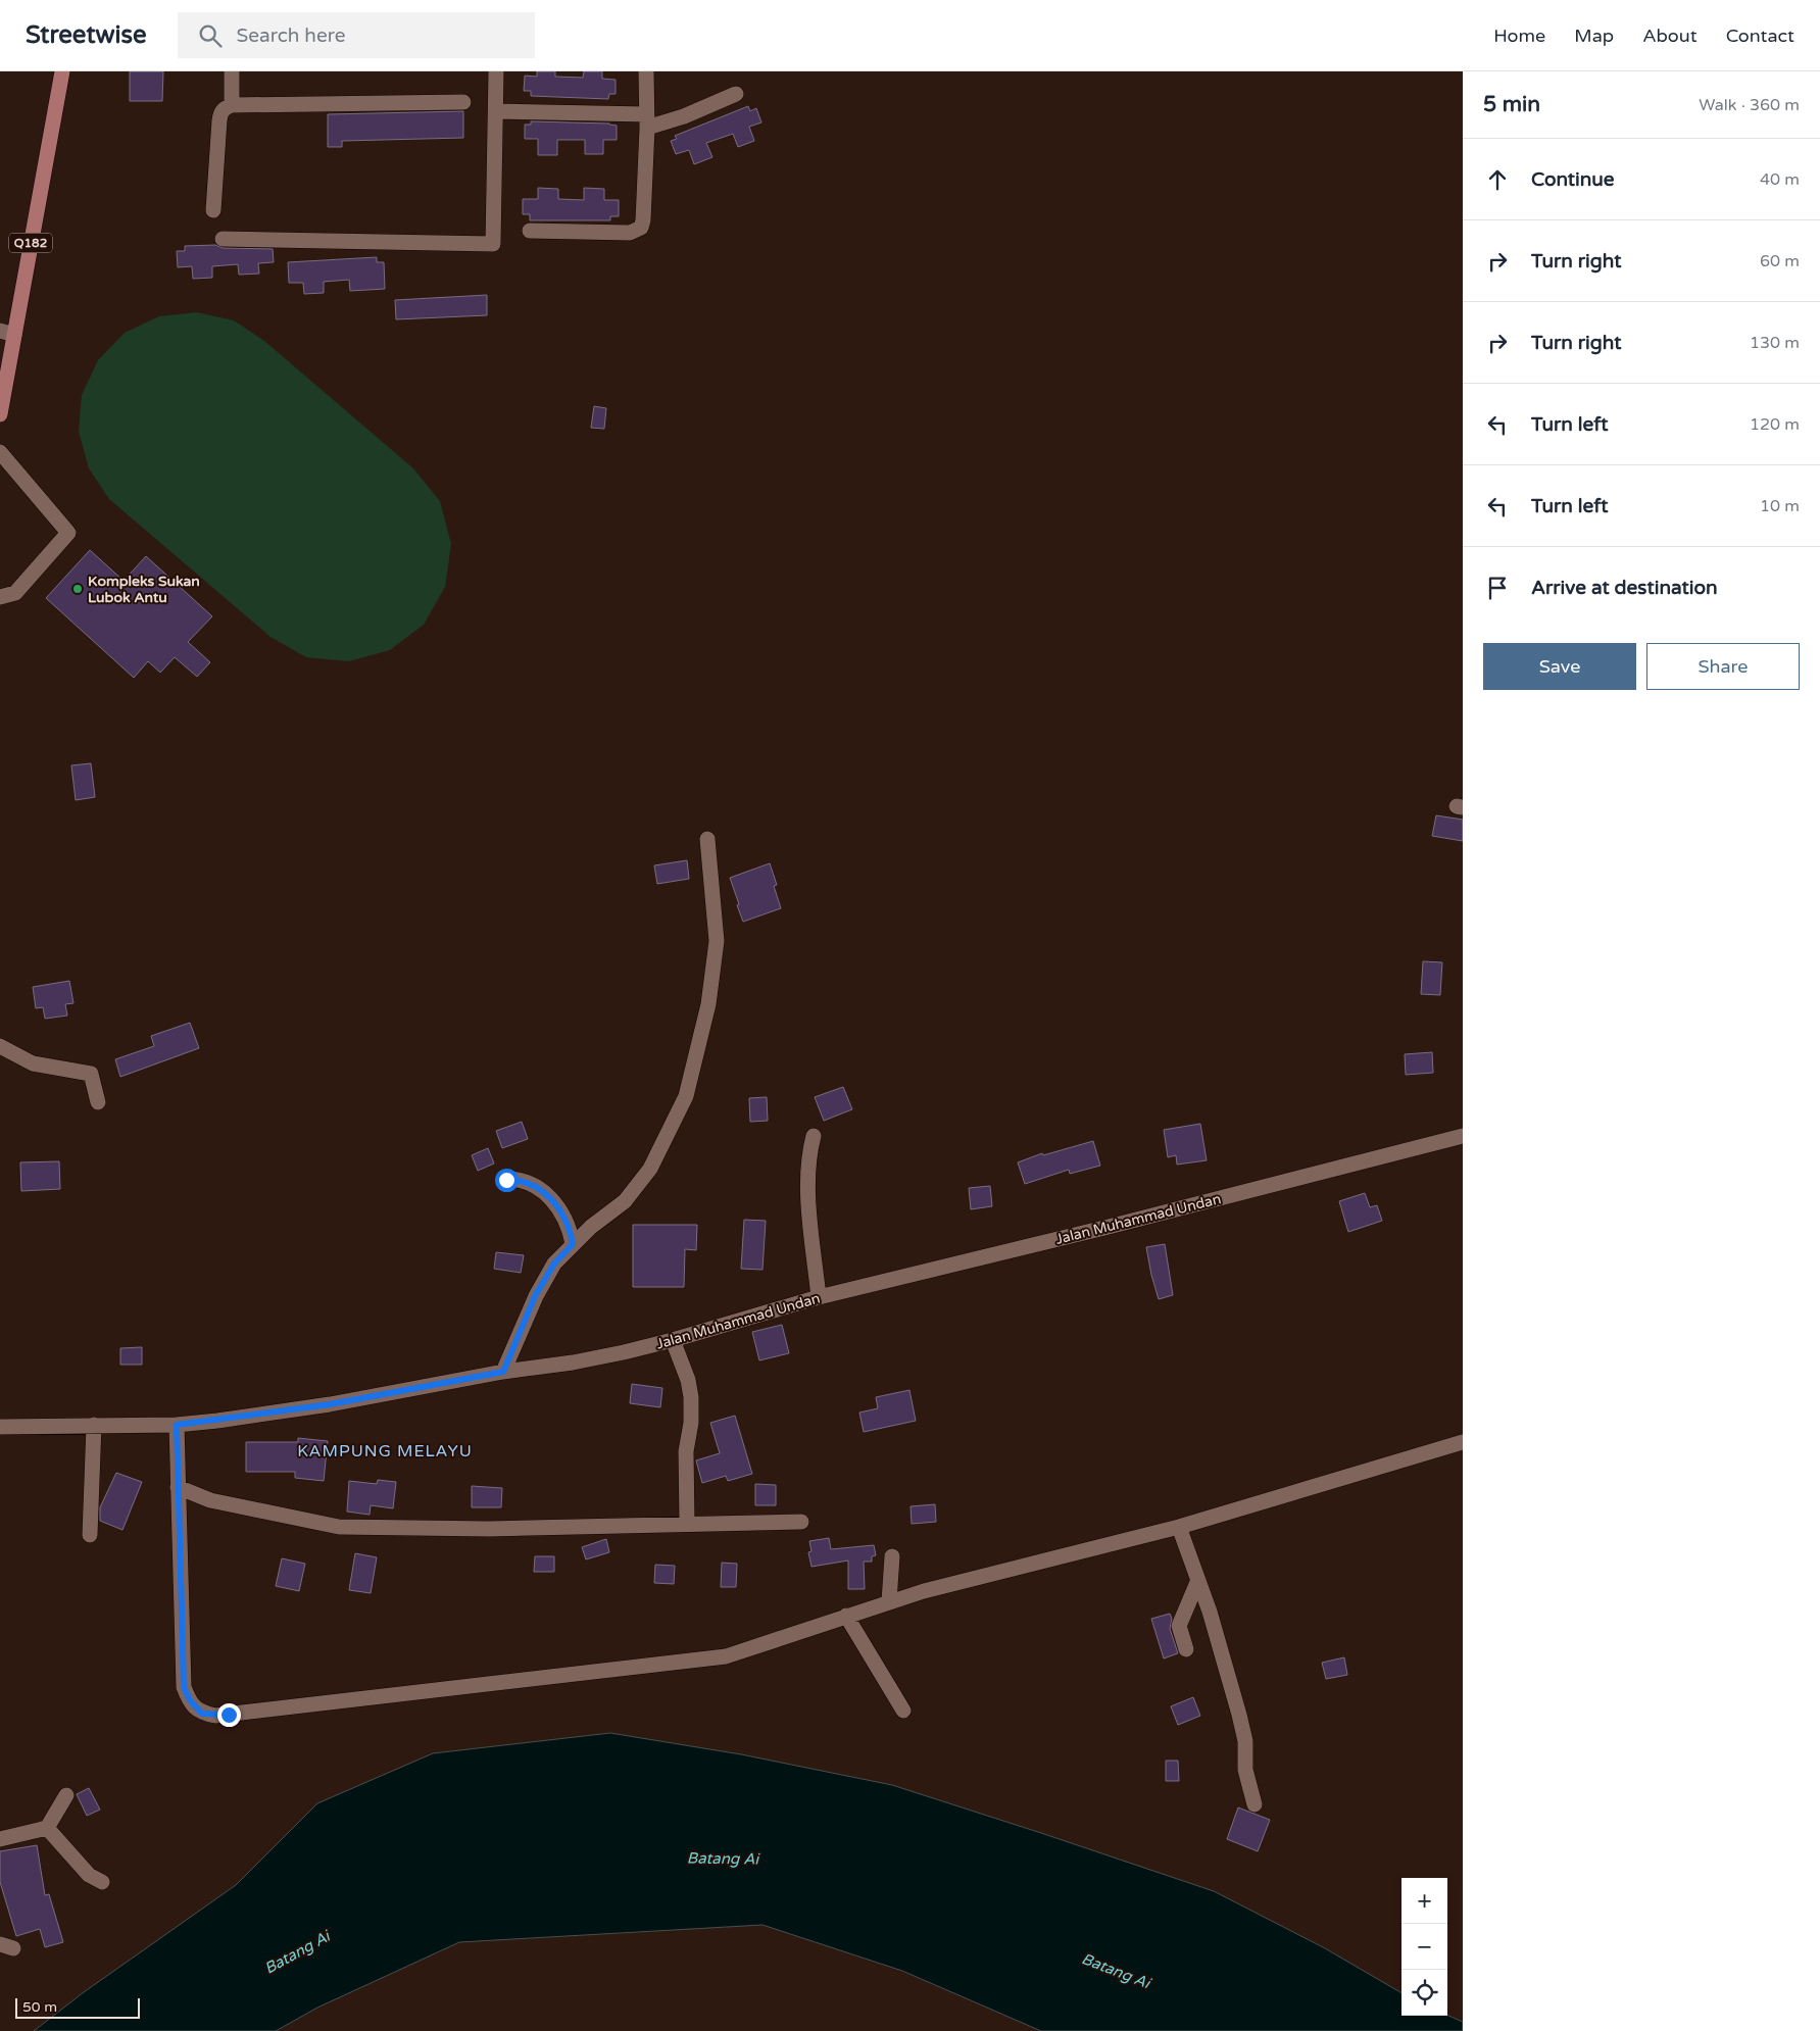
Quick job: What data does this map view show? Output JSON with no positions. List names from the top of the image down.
{
  "streets": {
    "main road": ["Q182"],
    "street": ["Jalan Muhammad Undan"]
  },
  "districts": ["KAMPUNG MELAYU"],
  "water": ["Batang Ai"],
  "places": ["Kompleks Sukan Lubok Antu"],
  "scale_bar": "50 m",
  "page": {
    "header": "Streetwise",
    "search": "Search here",
    "nav": [
      "Home",
      "Map",
      "About",
      "Contact"
    ],
    "heading": ["5 min", "Walk · 360 m"],
    "list": [
      ["Continue", "40 m"],
      ["Turn right", "60 m"],
      ["Turn right", "130 m"],
      ["Turn left", "120 m"],
      ["Turn left", "10 m"],
      "Arrive at destination"
    ],
    "buttons": ["Save", "Share"],
    "map_buttons": ["+", "−"],
    "scale": "50 m"
  }
}
